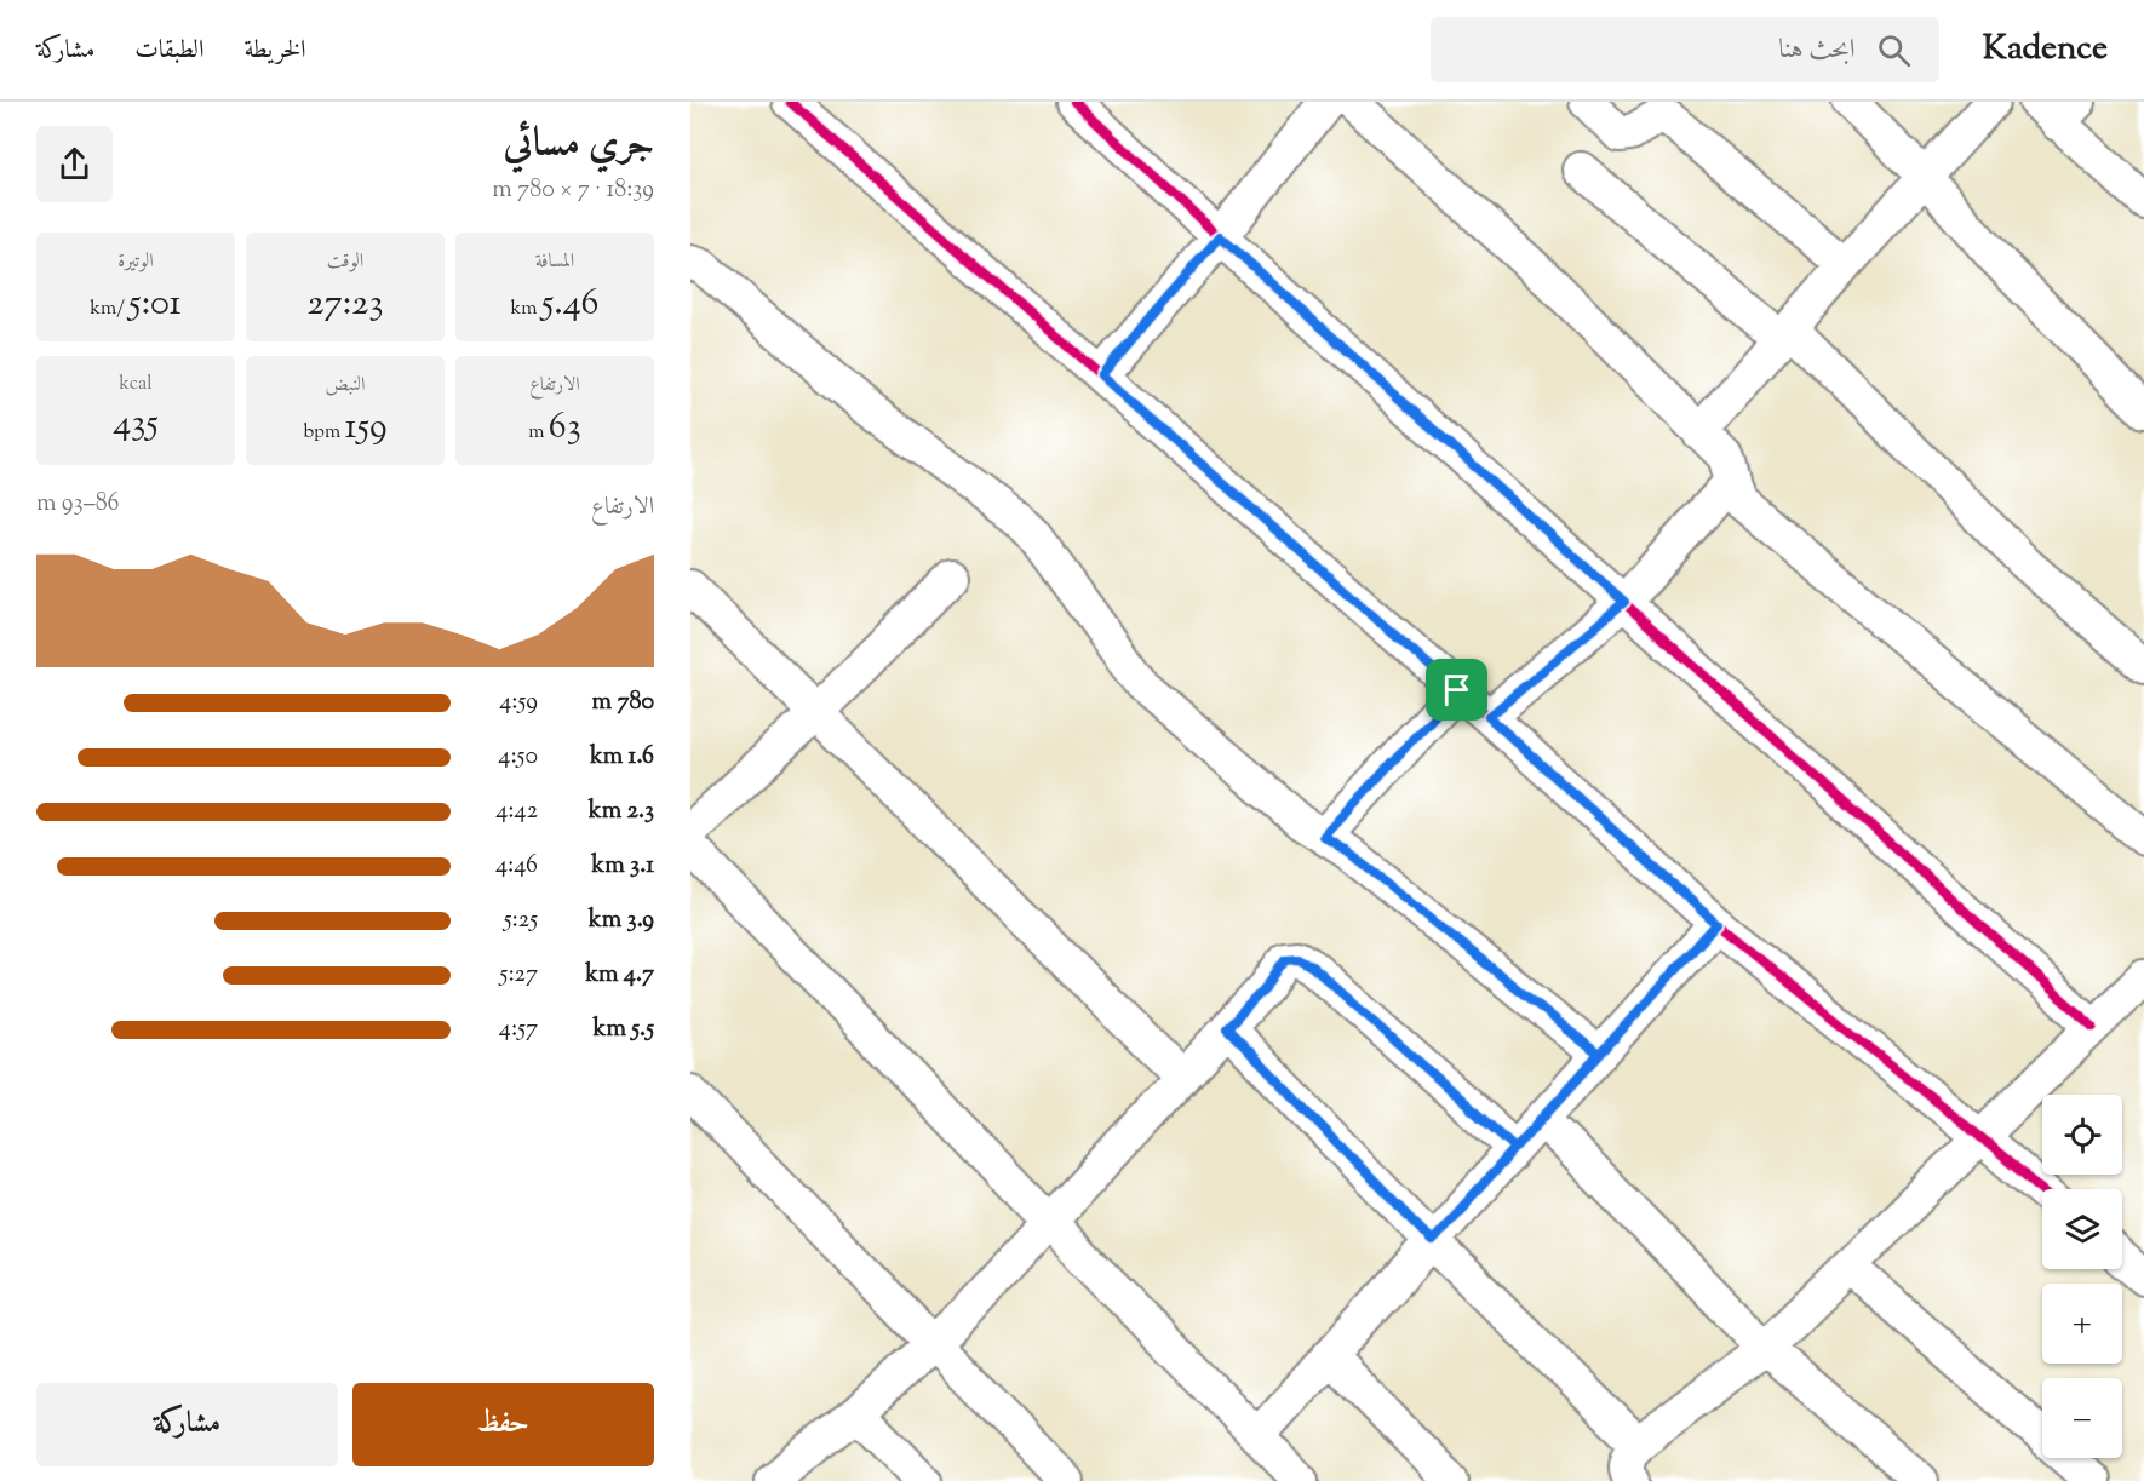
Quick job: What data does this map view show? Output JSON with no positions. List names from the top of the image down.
{
  "page": {
    "header": "Kadence",
    "search": "ابحث هنا",
    "nav": ["الخريطة", "الطبقات", "مشاركة"],
    "heading": ["جري مسائي", "18:39 · 7 × 780 m"],
    "stats": [
      ["المسافة", "5.46 km"],
      ["الوقت", "27:23"],
      ["الوتيرة", "5:01 /km"],
      ["الارتفاع", "63 m"],
      ["النبض", "159 bpm"],
      ["kcal", "435"]
    ],
    "chart": ["الارتفاع", "86–93 m"],
    "list": [
      {
        "name": "780 m",
        "note": "4:59"
      },
      {
        "name": "1.6 km",
        "note": "4:50"
      },
      {
        "name": "2.3 km",
        "note": "4:42"
      },
      {
        "name": "3.1 km",
        "note": "4:46"
      },
      {
        "name": "3.9 km",
        "note": "5:25"
      },
      {
        "name": "4.7 km",
        "note": "5:27"
      },
      {
        "name": "5.5 km",
        "note": "4:57"
      }
    ],
    "map_buttons": ["+", "−"],
    "buttons": ["حفظ", "مشاركة"]
  }
}
